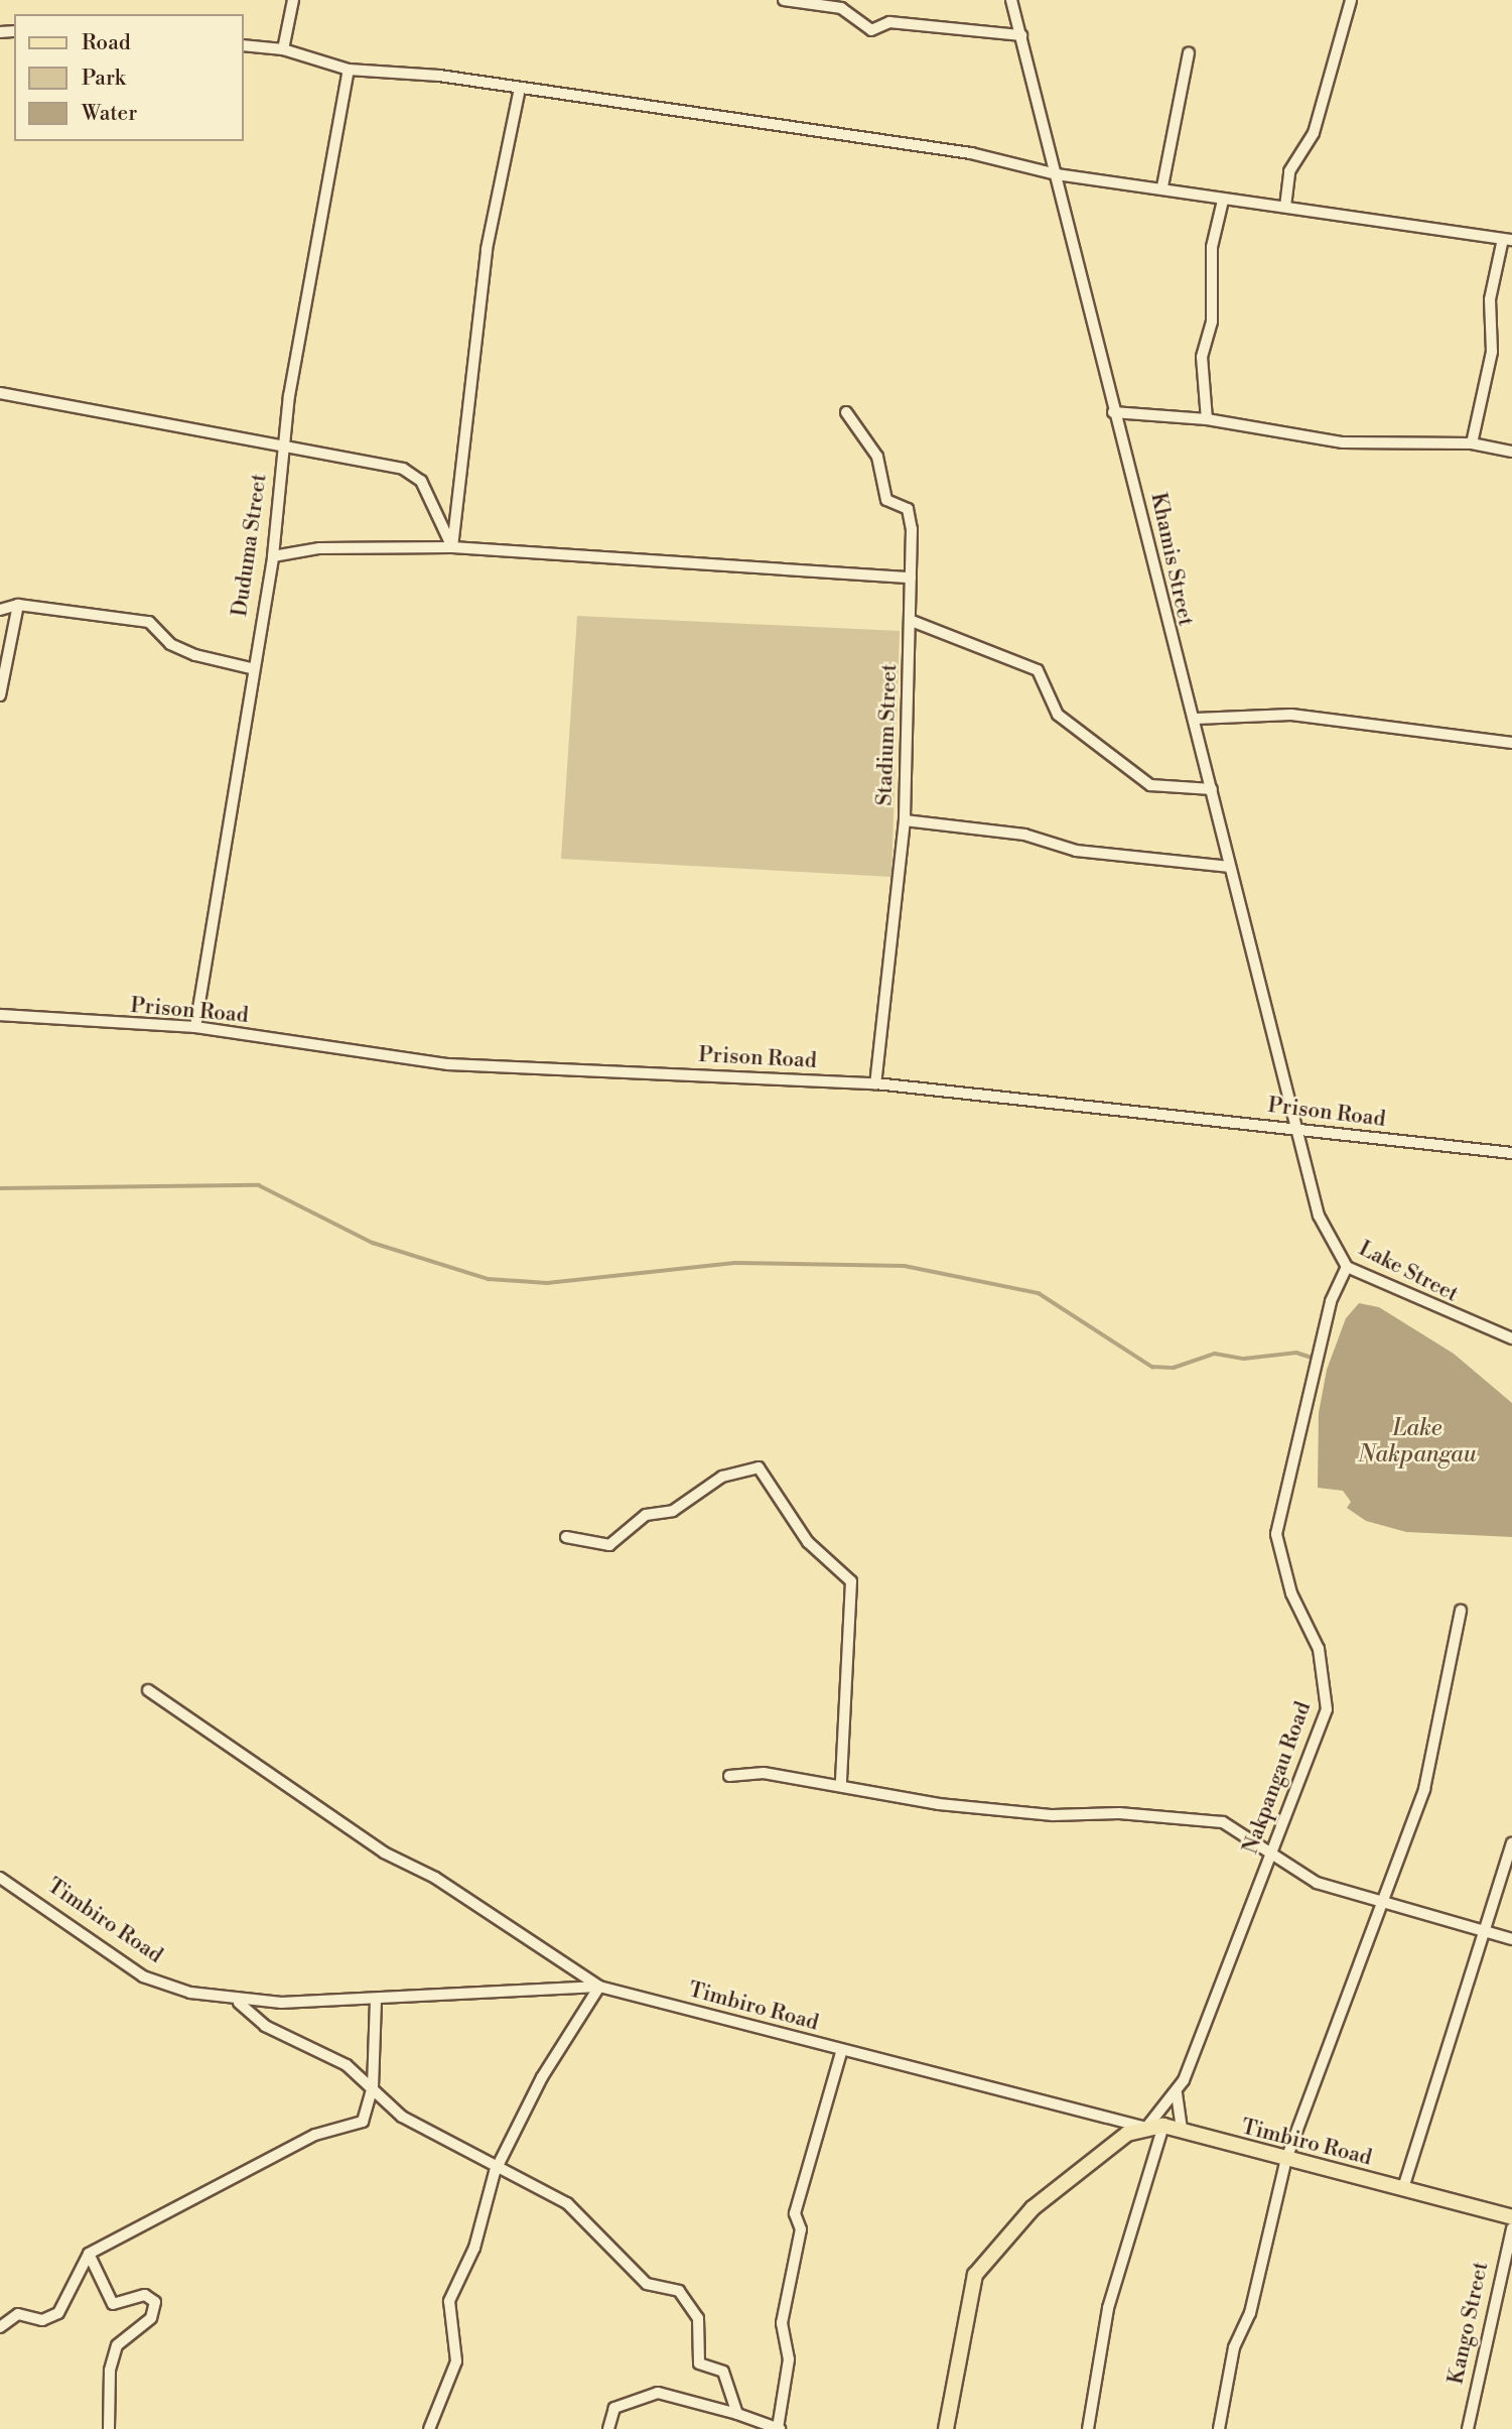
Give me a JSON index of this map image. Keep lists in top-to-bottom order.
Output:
{
  "streets": {
    "main road": ["Timbiro Road"],
    "street": [
      "Duduma Street",
      "Khamis Street",
      "Stadium Street",
      "Prison Road",
      "Lake Street",
      "Nakpangau Road",
      "Kango Street"
    ]
  },
  "crossings": [
    ["Duduma Street", "Prison Road"],
    ["Khamis Street", "Prison Road"],
    ["Khamis Street", "Lake Street"],
    ["Stadium Street", "Prison Road"],
    ["Prison Road", "Lake Street"],
    ["Lake Street", "Nakpangau Road"],
    ["Nakpangau Road", "Timbiro Road"]
  ],
  "water": ["Lake Nakpangau"],
  "legend": ["Road", "Park", "Water"]
}
